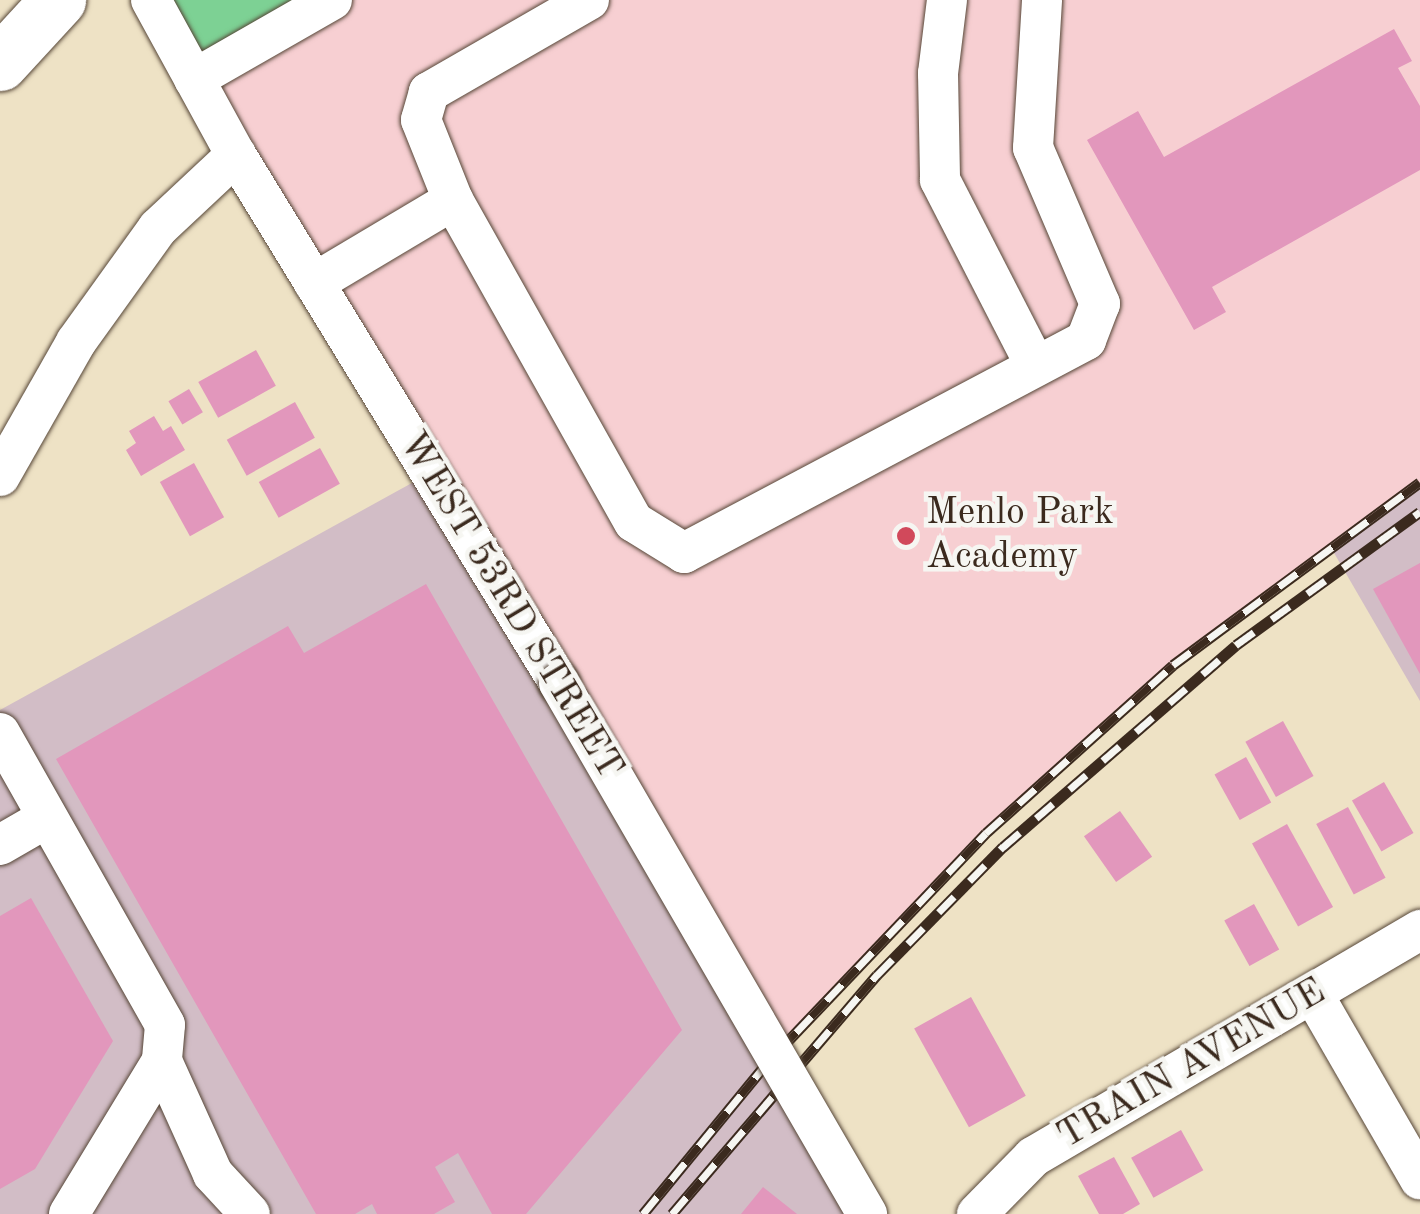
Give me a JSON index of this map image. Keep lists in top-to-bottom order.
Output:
{
  "streets": {
    "street": ["WEST 53RD STREET", "TRAIN AVENUE"]
  },
  "places": ["Menlo Park Academy"]
}
